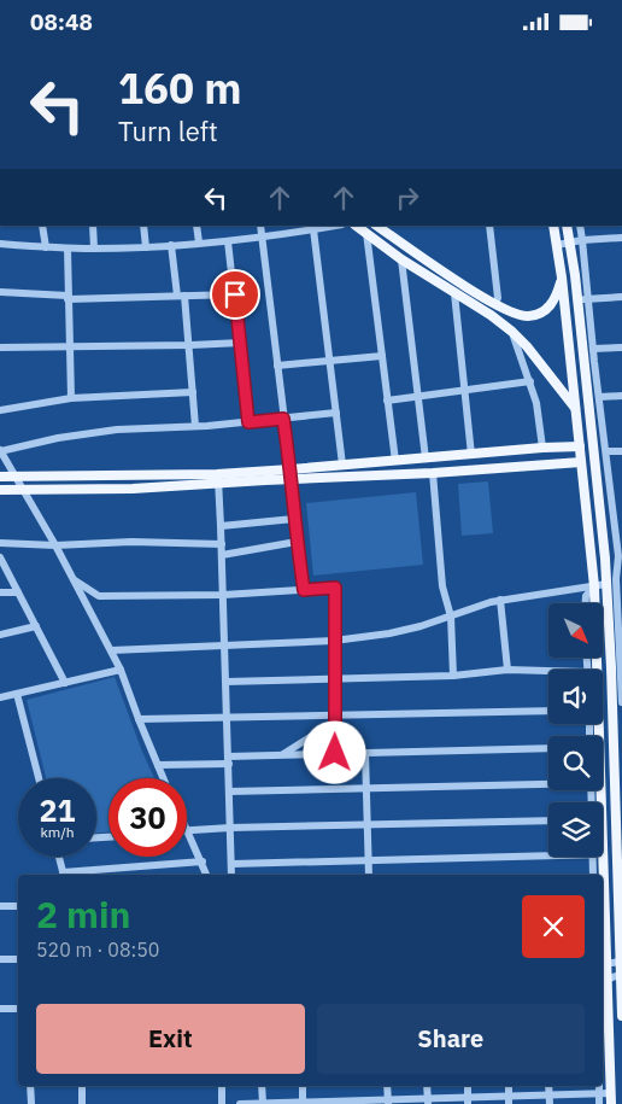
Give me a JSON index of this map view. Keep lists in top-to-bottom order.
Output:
{
  "north": "bottom right",
  "page": {
    "status": "08:48",
    "turn": ["160 m", "Turn left"],
    "speed": "21 km/h",
    "limit": "30",
    "heading": ["2 min", "520 m · 08:50"],
    "buttons": ["Exit", "Share"]
  }
}
